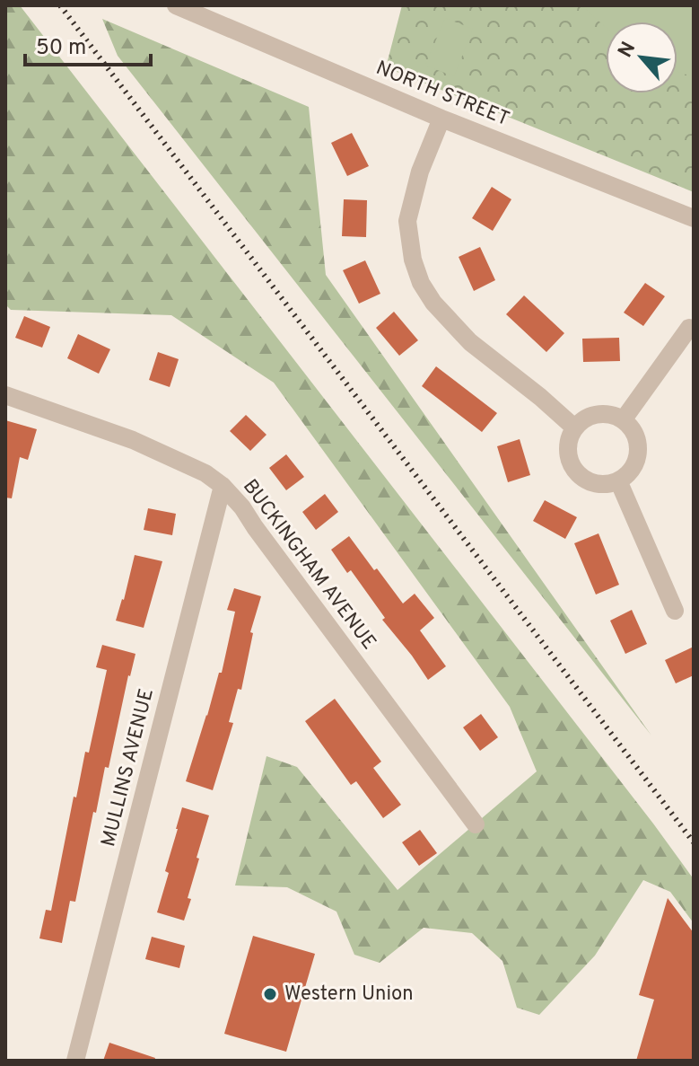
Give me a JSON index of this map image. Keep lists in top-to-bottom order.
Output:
{
  "streets": {
    "street": ["NORTH STREET", "BUCKINGHAM AVENUE", "MULLINS AVENUE"]
  },
  "crossings": [
    ["BUCKINGHAM AVENUE", "MULLINS AVENUE"]
  ],
  "places": ["Western Union"],
  "scale_bar": "50 m",
  "north": "top left"
}
